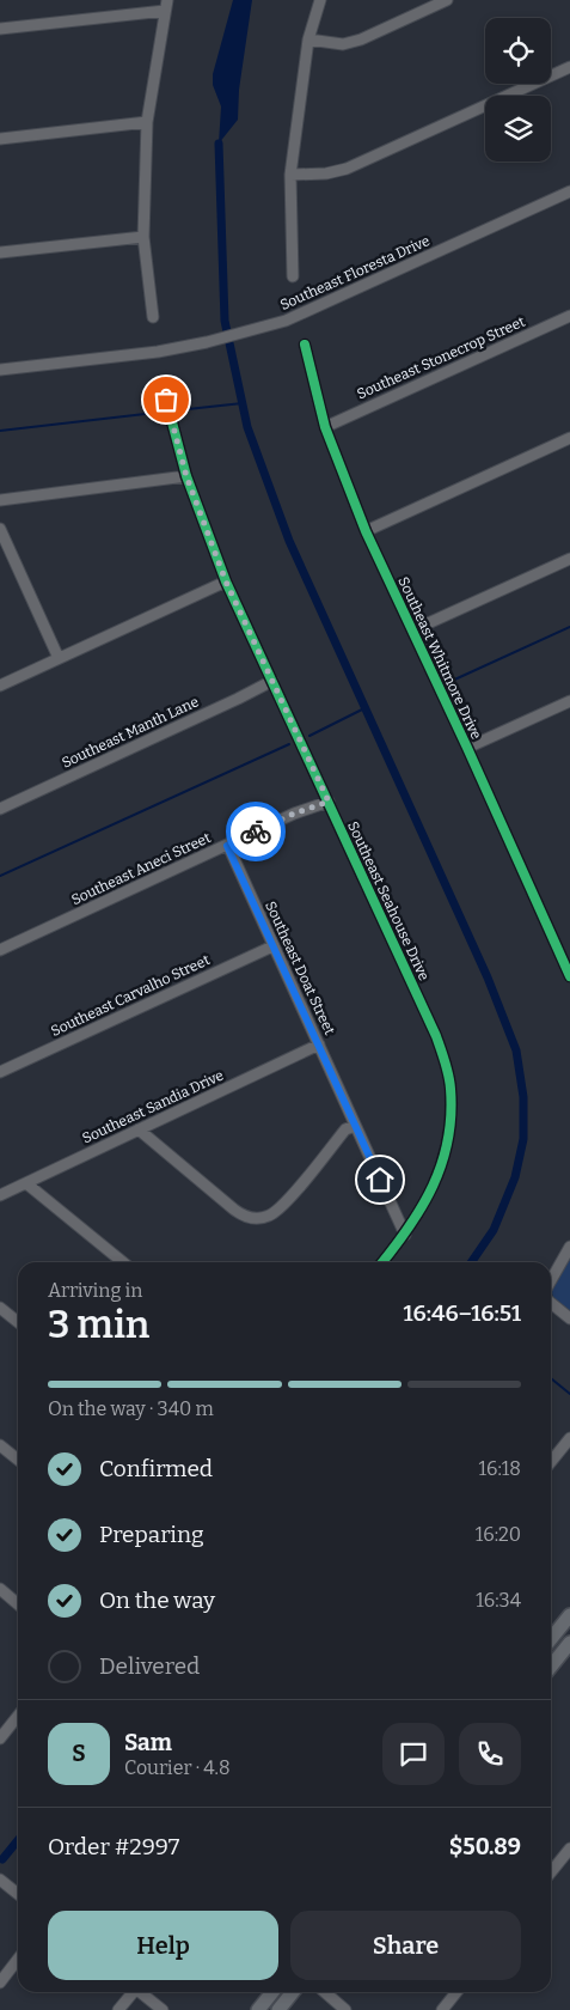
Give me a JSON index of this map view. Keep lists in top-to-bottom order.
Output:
{
  "streets": {
    "street": [
      "Southeast Floresta Drive",
      "Southeast Stonecrop Street",
      "Southeast Whitmore Drive",
      "Southeast Manth Lane",
      "Southeast Aneci Street",
      "Southeast Seahouse Drive",
      "Southeast Doat Street",
      "Southeast Carvalho Street",
      "Southeast Sandia Drive"
    ]
  },
  "crossings": [
    ["Southeast Stonecrop Street", "Southeast Whitmore Drive"],
    ["Southeast Manth Lane", "Southeast Seahouse Drive"],
    ["Southeast Aneci Street", "Southeast Seahouse Drive"],
    ["Southeast Aneci Street", "Southeast Doat Street"],
    ["Southeast Seahouse Drive", "Southeast Doat Street"],
    ["Southeast Doat Street", "Southeast Carvalho Street"],
    ["Southeast Doat Street", "Southeast Sandia Drive"]
  ],
  "page": {
    "heading": ["3 min", "Arriving in", "16:46–16:51"],
    "panel": [
      "Sam",
      "Courier · 4.8",
      "Order #2997",
      "$50.89"
    ],
    "bar": "On the way · 340 m",
    "list": [
      ["Confirmed", "16:18"],
      ["Preparing", "16:20"],
      ["On the way", "16:34"],
      "Delivered"
    ],
    "round": "S",
    "buttons": ["Help", "Share"]
  }
}
